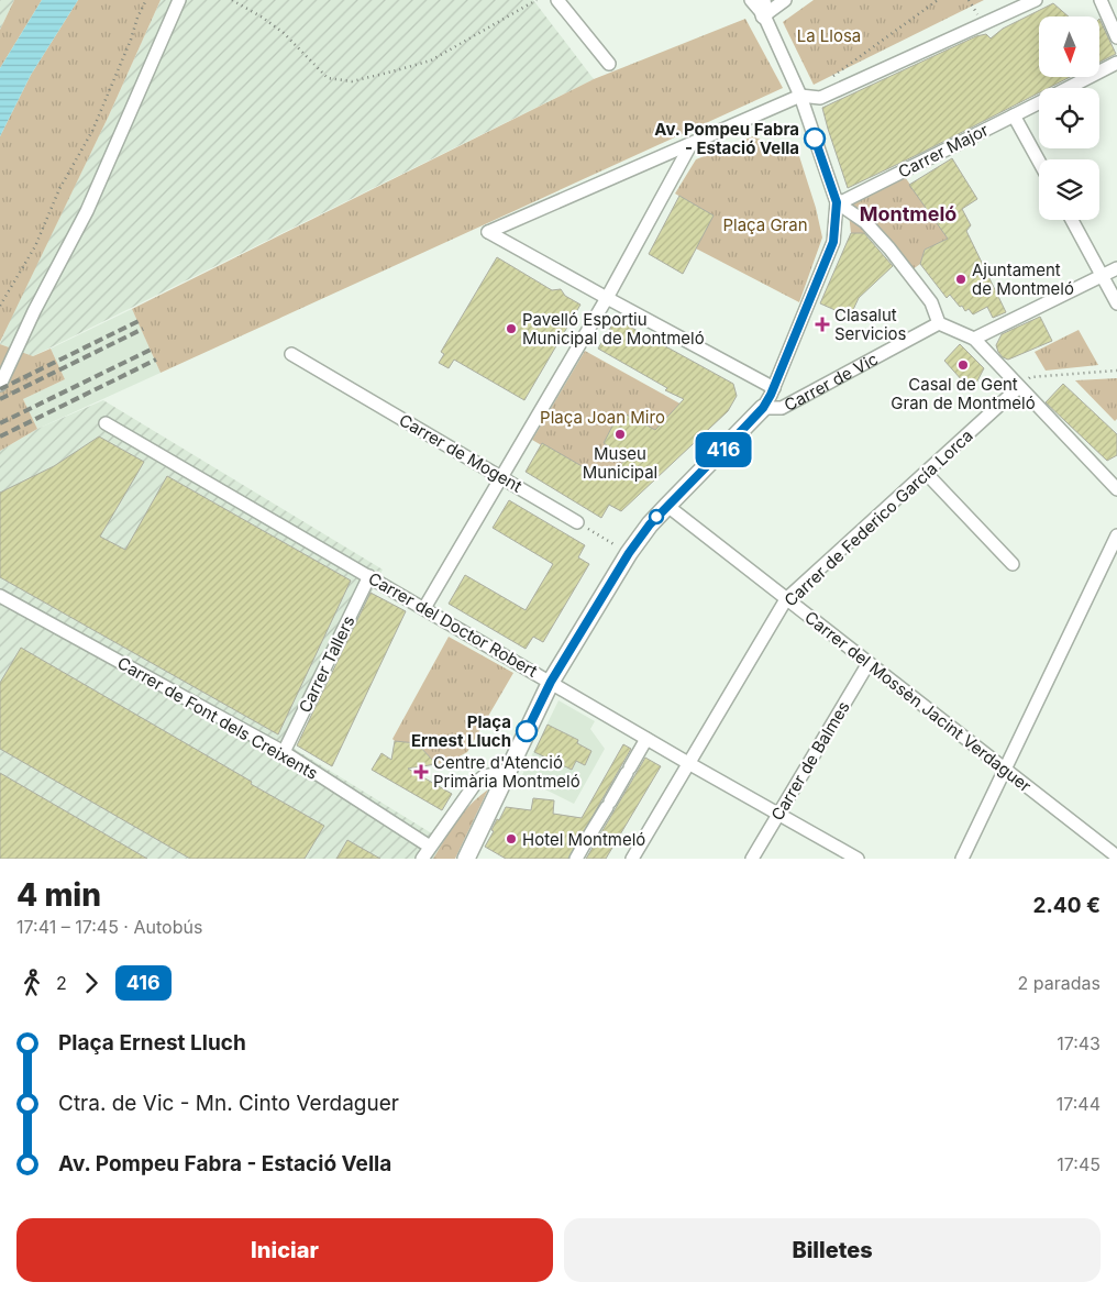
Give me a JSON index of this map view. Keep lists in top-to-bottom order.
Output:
{
  "streets": {
    "street": [
      "Carrer Major",
      "Carrer de Vic",
      "Carrer de Mogent",
      "Carrer de Federico García Lorca",
      "Carrer del Doctor Robert",
      "Carrer Tallers",
      "Carrer del Mossèn Jacint Verdaguer",
      "Carrer de Font dels Creixents",
      "Carrer de Balmes"
    ]
  },
  "crossings": [
    ["Carrer de Vic", "Carrer del Doctor Robert"],
    ["Carrer de Vic", "Carrer del Mossèn Jacint Verdaguer"],
    ["Carrer de Federico García Lorca", "Carrer del Doctor Robert"],
    ["Carrer de Federico García Lorca", "Carrer del Mossèn Jacint Verdaguer"],
    ["Carrer del Doctor Robert", "Carrer Tallers"],
    ["Carrer del Doctor Robert", "Carrer de Balmes"],
    ["Carrer Tallers", "Carrer de Font dels Creixents"],
    ["Carrer del Mossèn Jacint Verdaguer", "Carrer de Balmes"]
  ],
  "districts": ["Montmeló"],
  "parks": ["La Llosa", "Plaça Gran", "Plaça Joan Miro"],
  "places": {
    "other": [
      "Av. Pompeu Fabra - Estació Vella",
      "Ajuntament de Montmeló",
      "Pavelló Esportiu Municipal de Montmeló",
      "Casal de Gent Gran de Montmeló",
      "Museu Municipal",
      "Plaça Ernest Lluch",
      "Hotel Montmeló"
    ],
    "health": ["Clasalut Servicios", "Centre d'Atenció Primària Montmeló"]
  },
  "lines": ["bus line 416"],
  "north": "bottom",
  "page": {
    "on_map": "416",
    "heading": ["4 min", "17:41 – 17:45 · Autobús", "2.40 €"],
    "legs": ["2", "416", "2 paradas"],
    "list": [
      {
        "name": "Plaça Ernest Lluch",
        "value": "17:43"
      },
      {
        "name": "Ctra. de Vic - Mn. Cinto Verdaguer",
        "value": "17:44"
      },
      {
        "name": "Av. Pompeu Fabra - Estació Vella",
        "value": "17:45"
      }
    ],
    "buttons": ["Iniciar", "Billetes"]
  }
}
